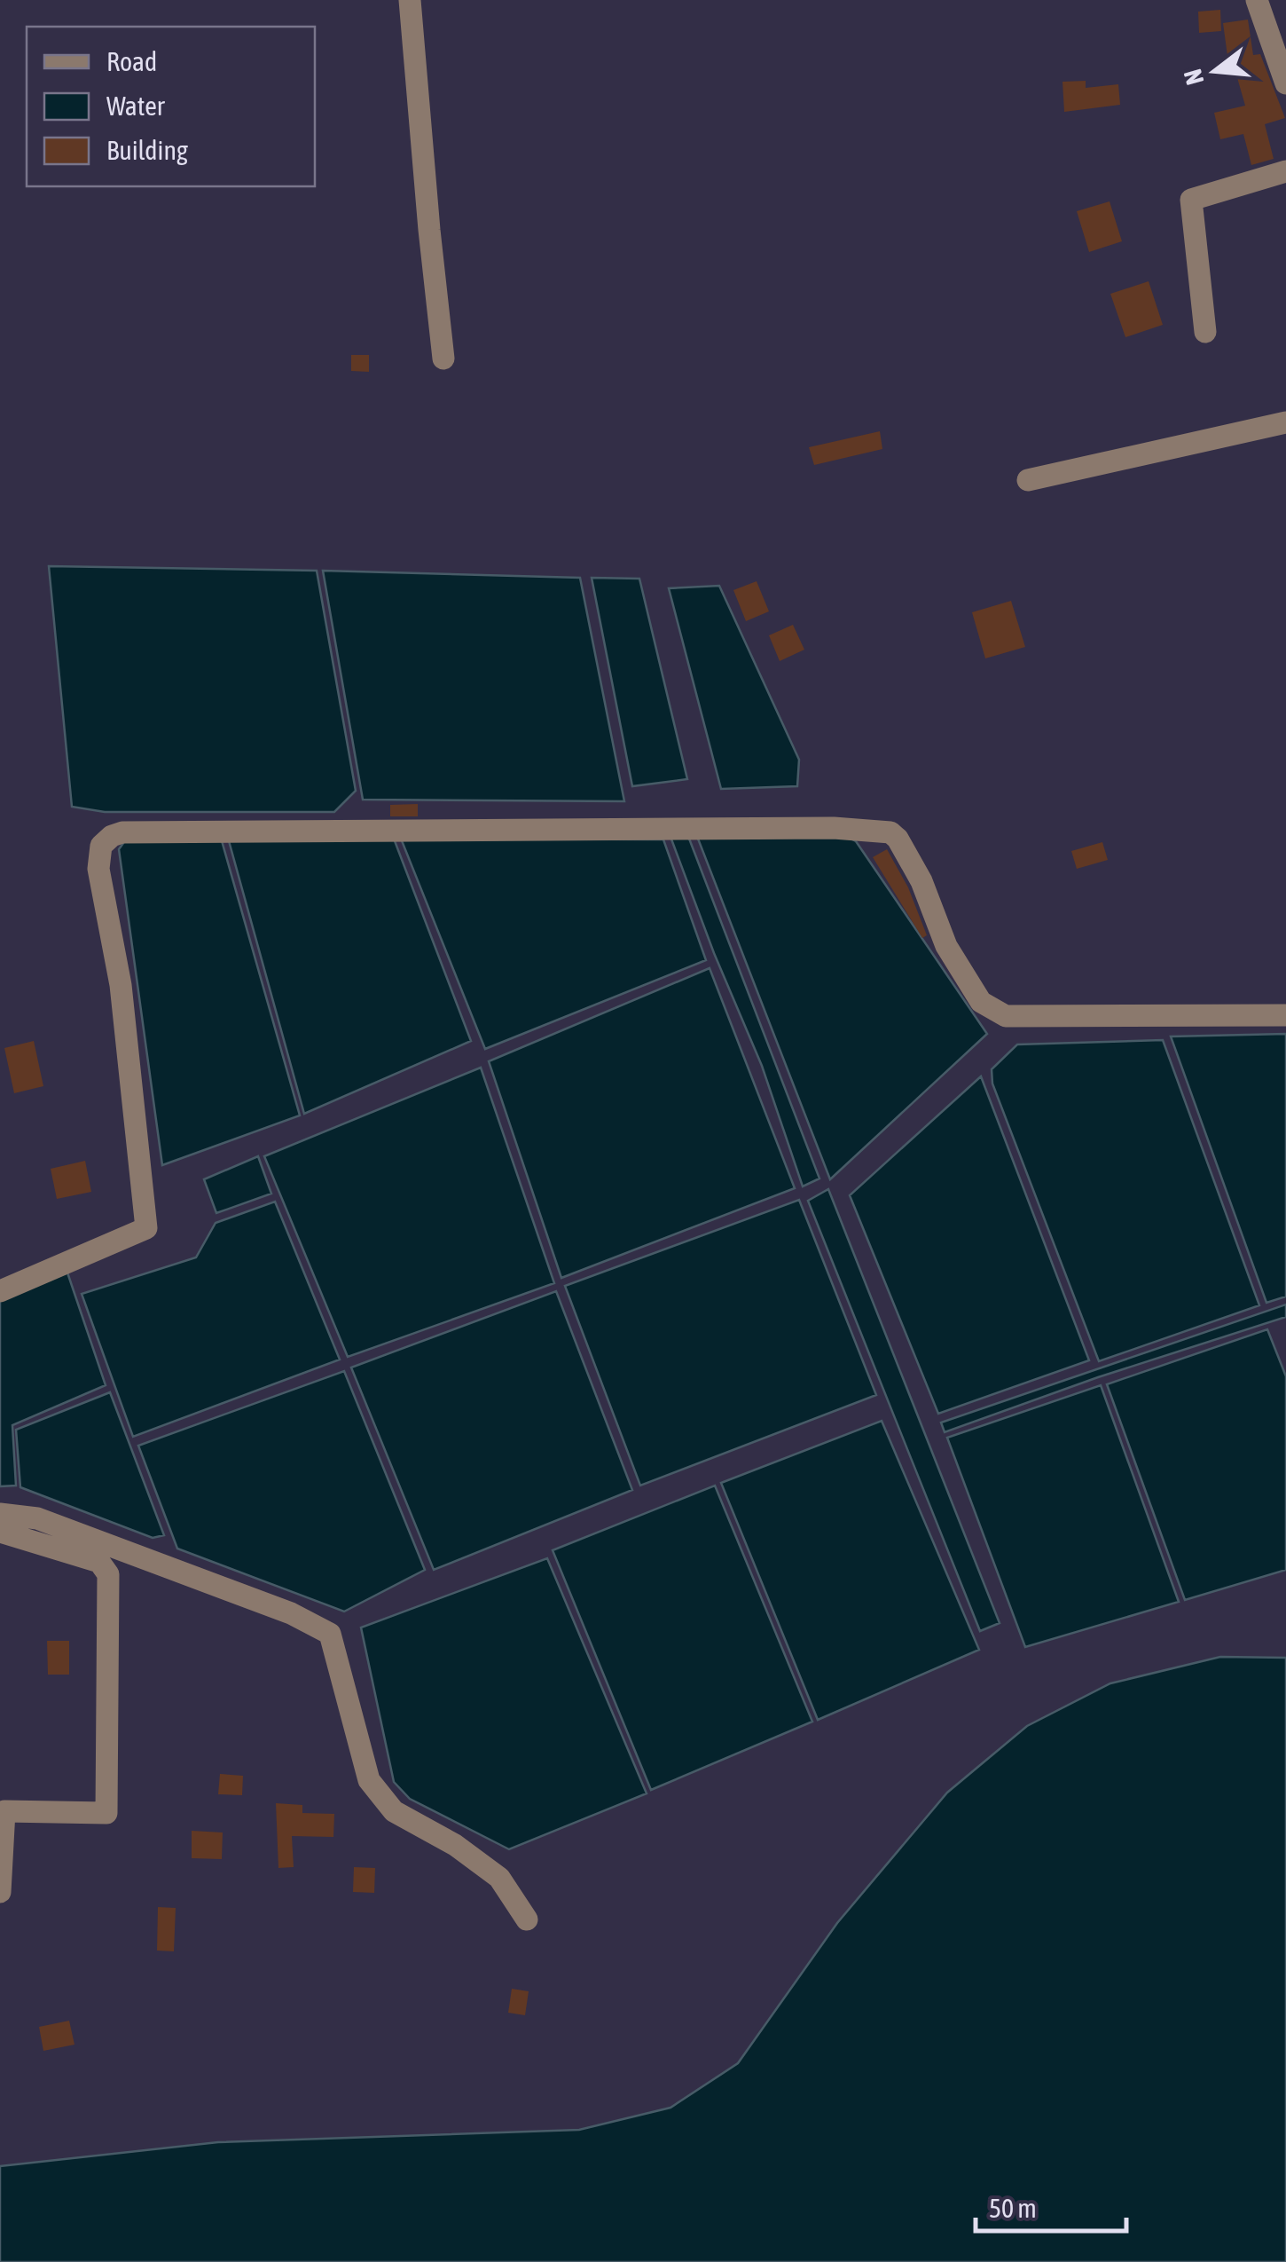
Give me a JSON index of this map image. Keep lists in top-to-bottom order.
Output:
{
  "legend": ["Road", "Water", "Building"],
  "scale_bar": "50 m",
  "north": "left"
}
